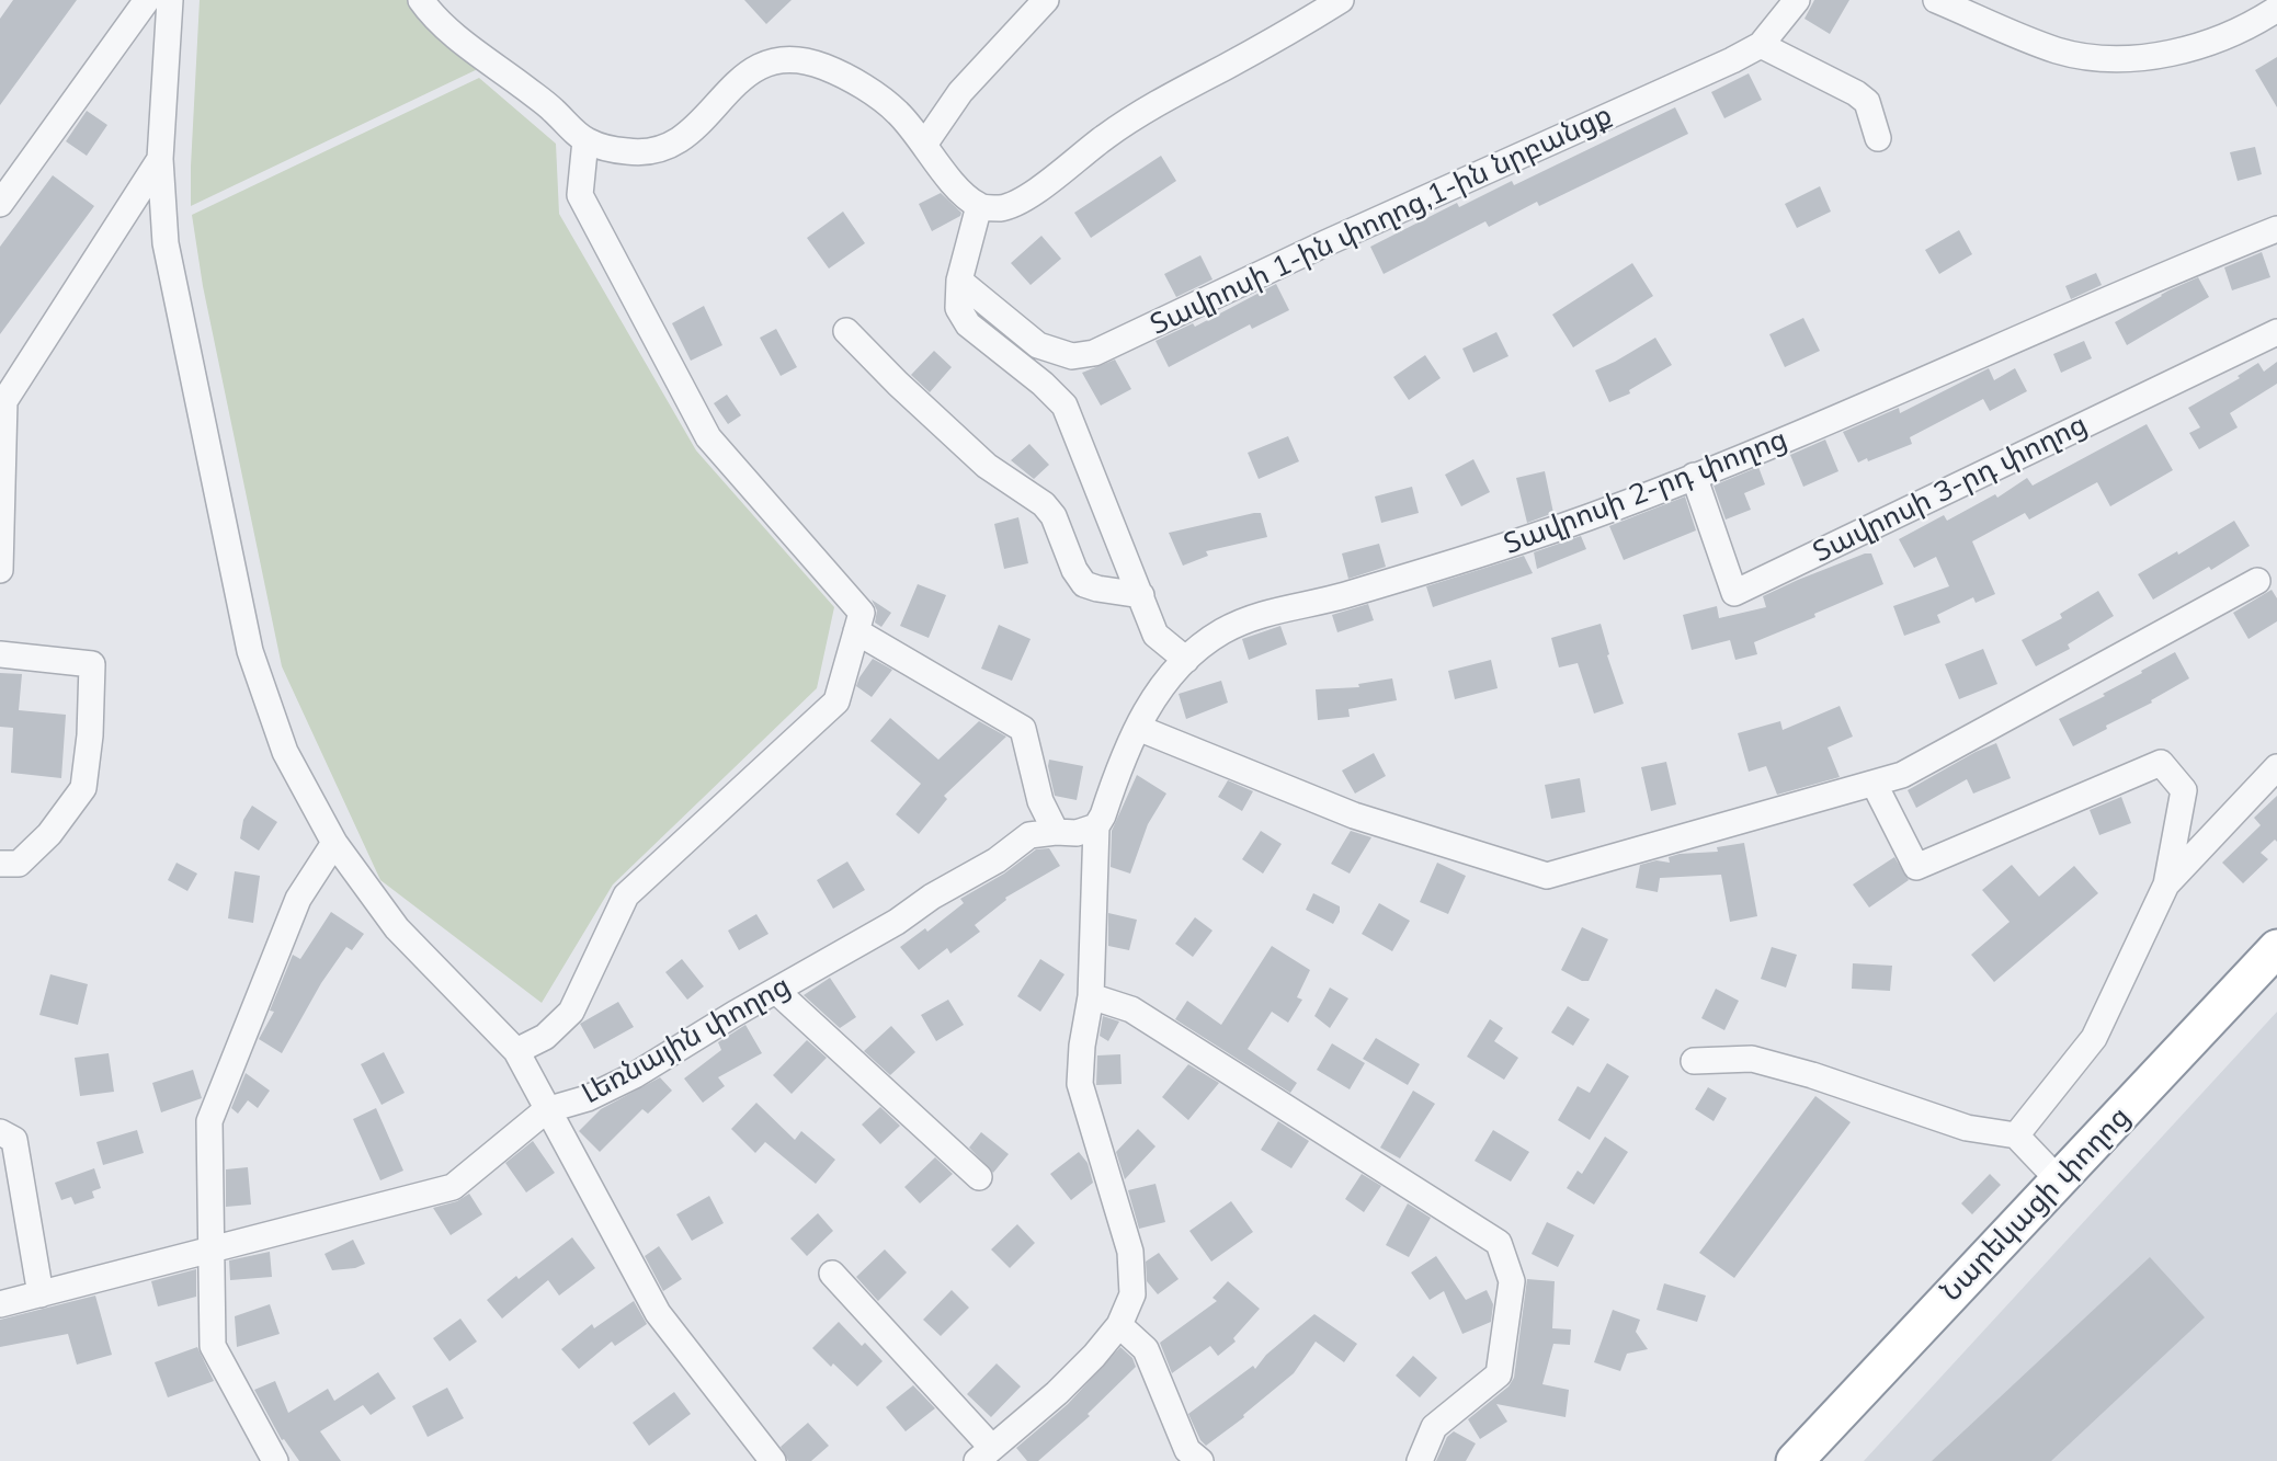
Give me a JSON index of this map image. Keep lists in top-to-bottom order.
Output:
{
  "streets": {
    "highway": ["Նարեկացի փողոց"],
    "street": [
      "Տավրոսի 1-ին փողոց,1-ին նրբանցք",
      "Տավրոսի 3-րդ փողոց",
      "Տավրոսի 2-րդ փողոց",
      "Լեռնային փողոց"
    ]
  },
  "crossings": [
    ["Տավրոսի 3-րդ փողոց", "Տավրոսի 2-րդ փողոց"],
    ["Տավրոսի 2-րդ փողոց", "Լեռնային փողոց"]
  ]
}
